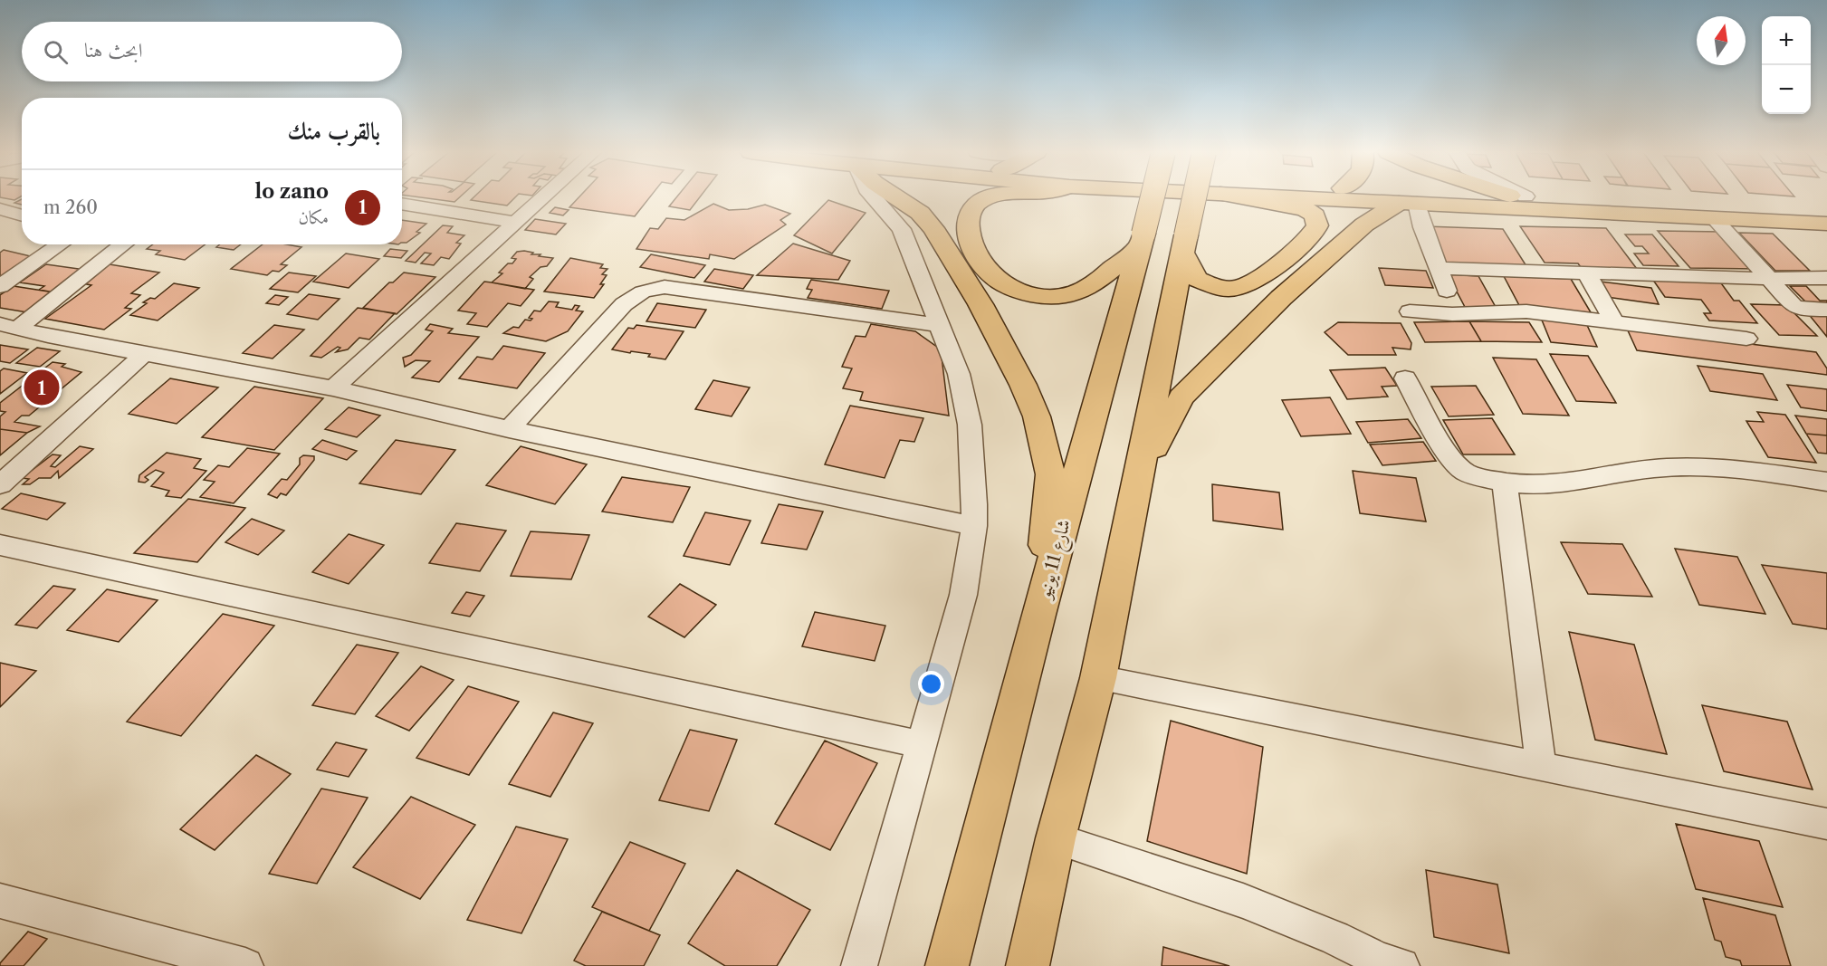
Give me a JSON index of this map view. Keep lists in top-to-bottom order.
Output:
{
  "streets": {
    "main road": ["شارع 11 يونيو"]
  },
  "north": "top",
  "page": {
    "map_buttons": ["+", "−"],
    "search": "ابحث هنا",
    "heading": "بالقرب منك",
    "list": [
      {
        "mark": "1",
        "name": "lo zano",
        "note": "مكان",
        "value": "260 m"
      }
    ],
    "pins": "1"
  }
}
